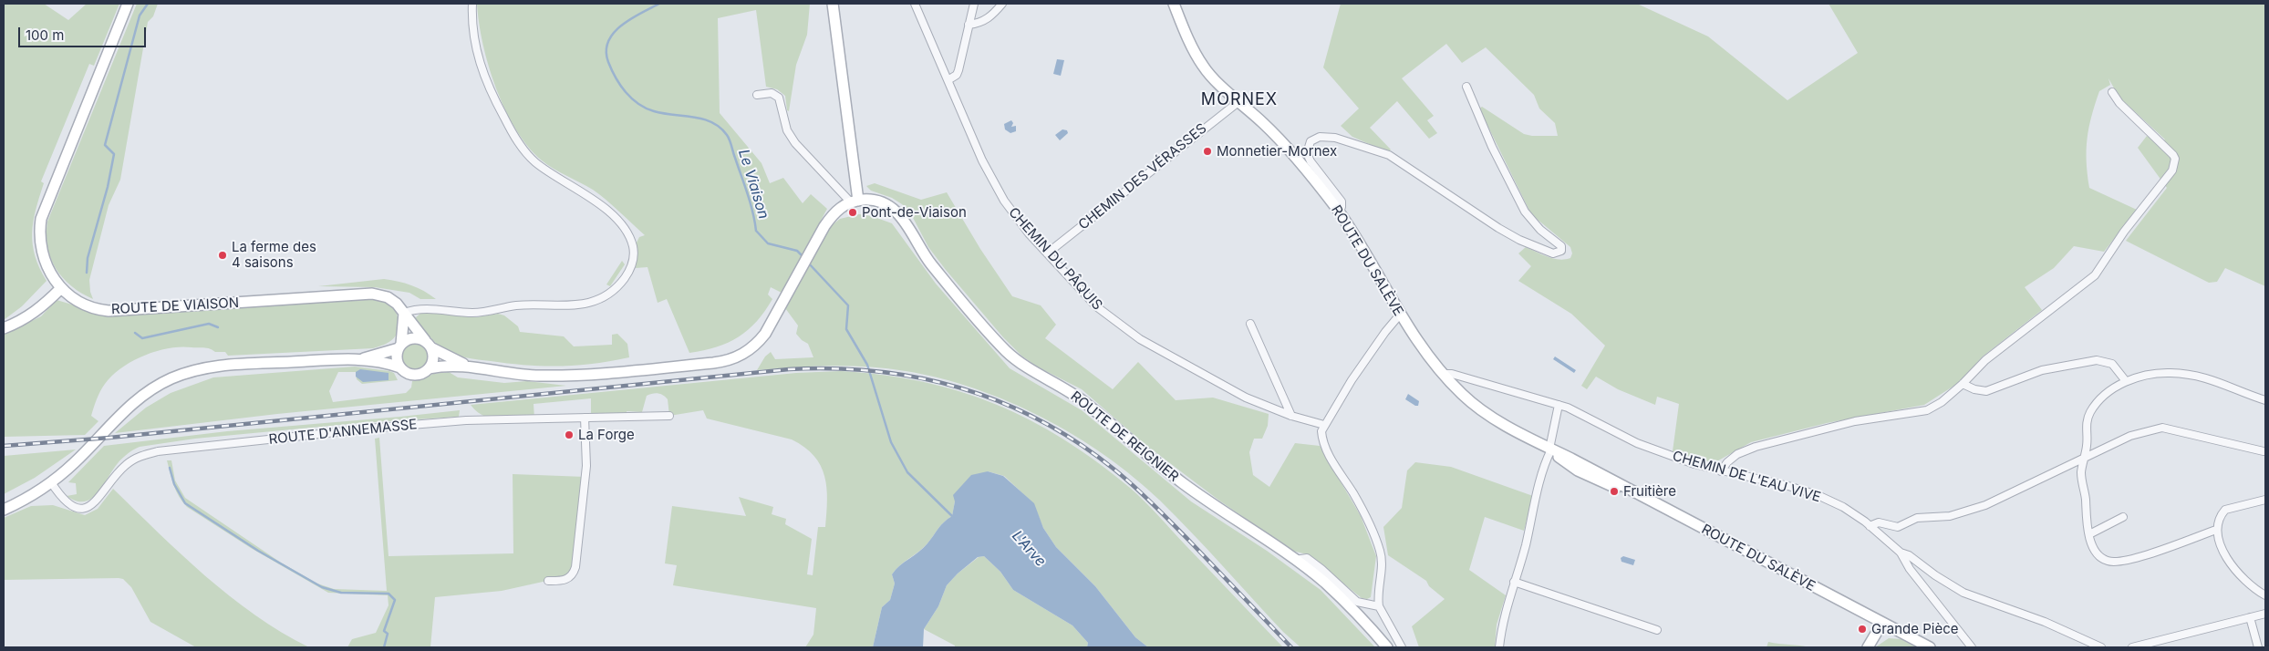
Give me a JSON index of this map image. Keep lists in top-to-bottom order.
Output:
{
  "streets": {
    "main road": ["ROUTE DU SALÈVE", "ROUTE DE VIAISON", "ROUTE DE REIGNIER"],
    "street": [
      "CHEMIN DES VÉRASSES",
      "CHEMIN DU PÂQUIS",
      "ROUTE D'ANNEMASSE",
      "CHEMIN DE L'EAU VIVE"
    ]
  },
  "crossings": [
    ["CHEMIN DES VÉRASSES", "CHEMIN DU PÂQUIS"],
    ["CHEMIN DES VÉRASSES", "ROUTE DU SALÈVE"],
    ["ROUTE DU SALÈVE", "CHEMIN DE L'EAU VIVE"]
  ],
  "districts": ["MORNEX"],
  "water": ["Le Viaison", "L'Arve"],
  "places": [
    "Monnetier-Mornex",
    "Pont-de-Viaison",
    "La ferme des 4 saisons",
    "La Forge",
    "Fruitière",
    "Grande Pièce"
  ],
  "scale_bar": "100 m"
}
